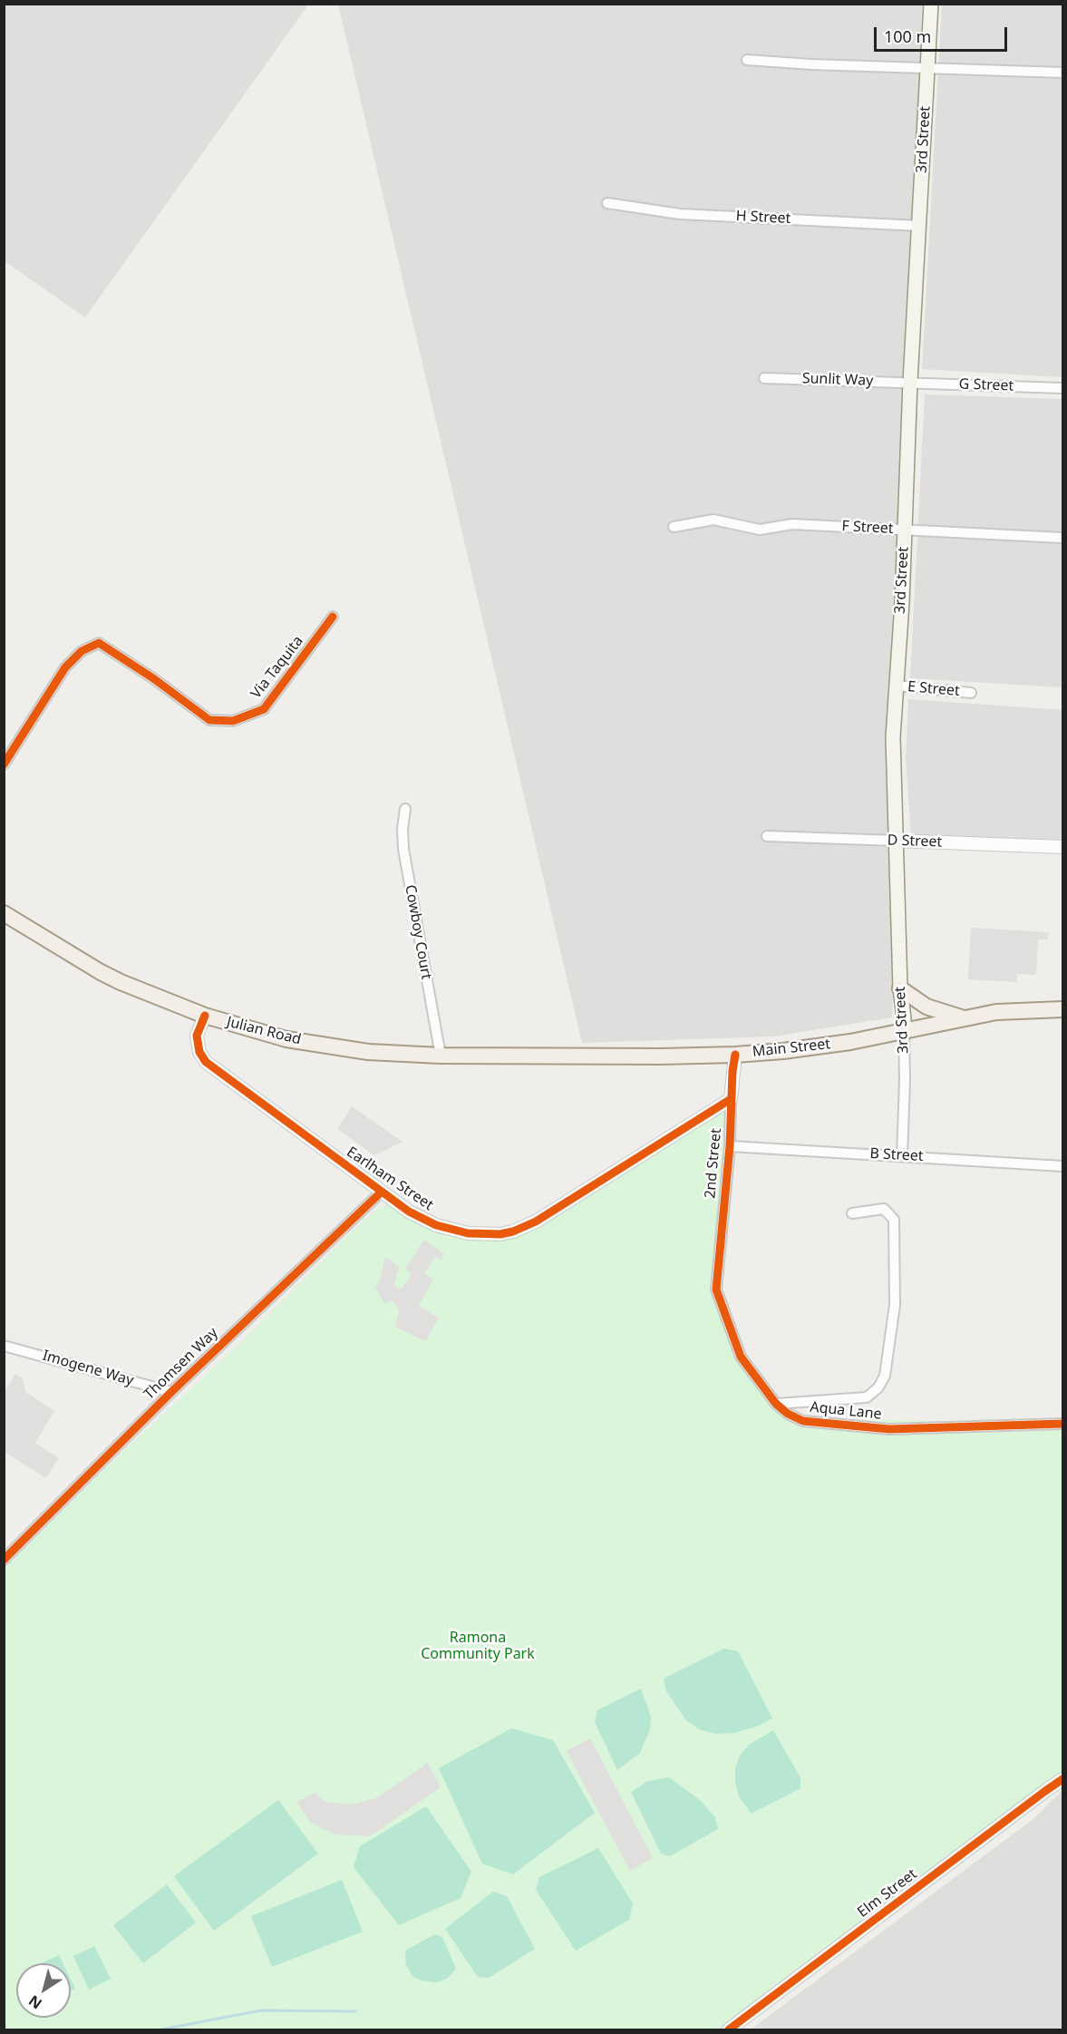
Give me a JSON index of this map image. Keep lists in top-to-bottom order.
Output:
{
  "streets": {
    "main road": ["3rd Street", "Julian Road", "Main Street"],
    "street": [
      "H Street",
      "Sunlit Way",
      "G Street",
      "F Street",
      "Via Taquita",
      "E Street",
      "D Street",
      "Cowboy Court",
      "B Street",
      "2nd Street",
      "Earlham Street",
      "Thomsen Way",
      "Imogene Way",
      "Aqua Lane",
      "Elm Street"
    ]
  },
  "crossings": [
    ["3rd Street", "H Street"],
    ["3rd Street", "Sunlit Way"],
    ["3rd Street", "G Street"],
    ["3rd Street", "F Street"],
    ["3rd Street", "E Street"],
    ["3rd Street", "D Street"],
    ["3rd Street", "Main Street"],
    ["3rd Street", "B Street"],
    ["Sunlit Way", "G Street"],
    ["Cowboy Court", "Julian Road"],
    ["Julian Road", "Main Street"],
    ["Julian Road", "Earlham Street"],
    ["Main Street", "2nd Street"],
    ["B Street", "2nd Street"],
    ["2nd Street", "Earlham Street"],
    ["2nd Street", "Aqua Lane"],
    ["Earlham Street", "Thomsen Way"],
    ["Thomsen Way", "Imogene Way"]
  ],
  "parks": ["Ramona Community Park"],
  "scale_bar": "100 m",
  "north": "bottom left"
}
